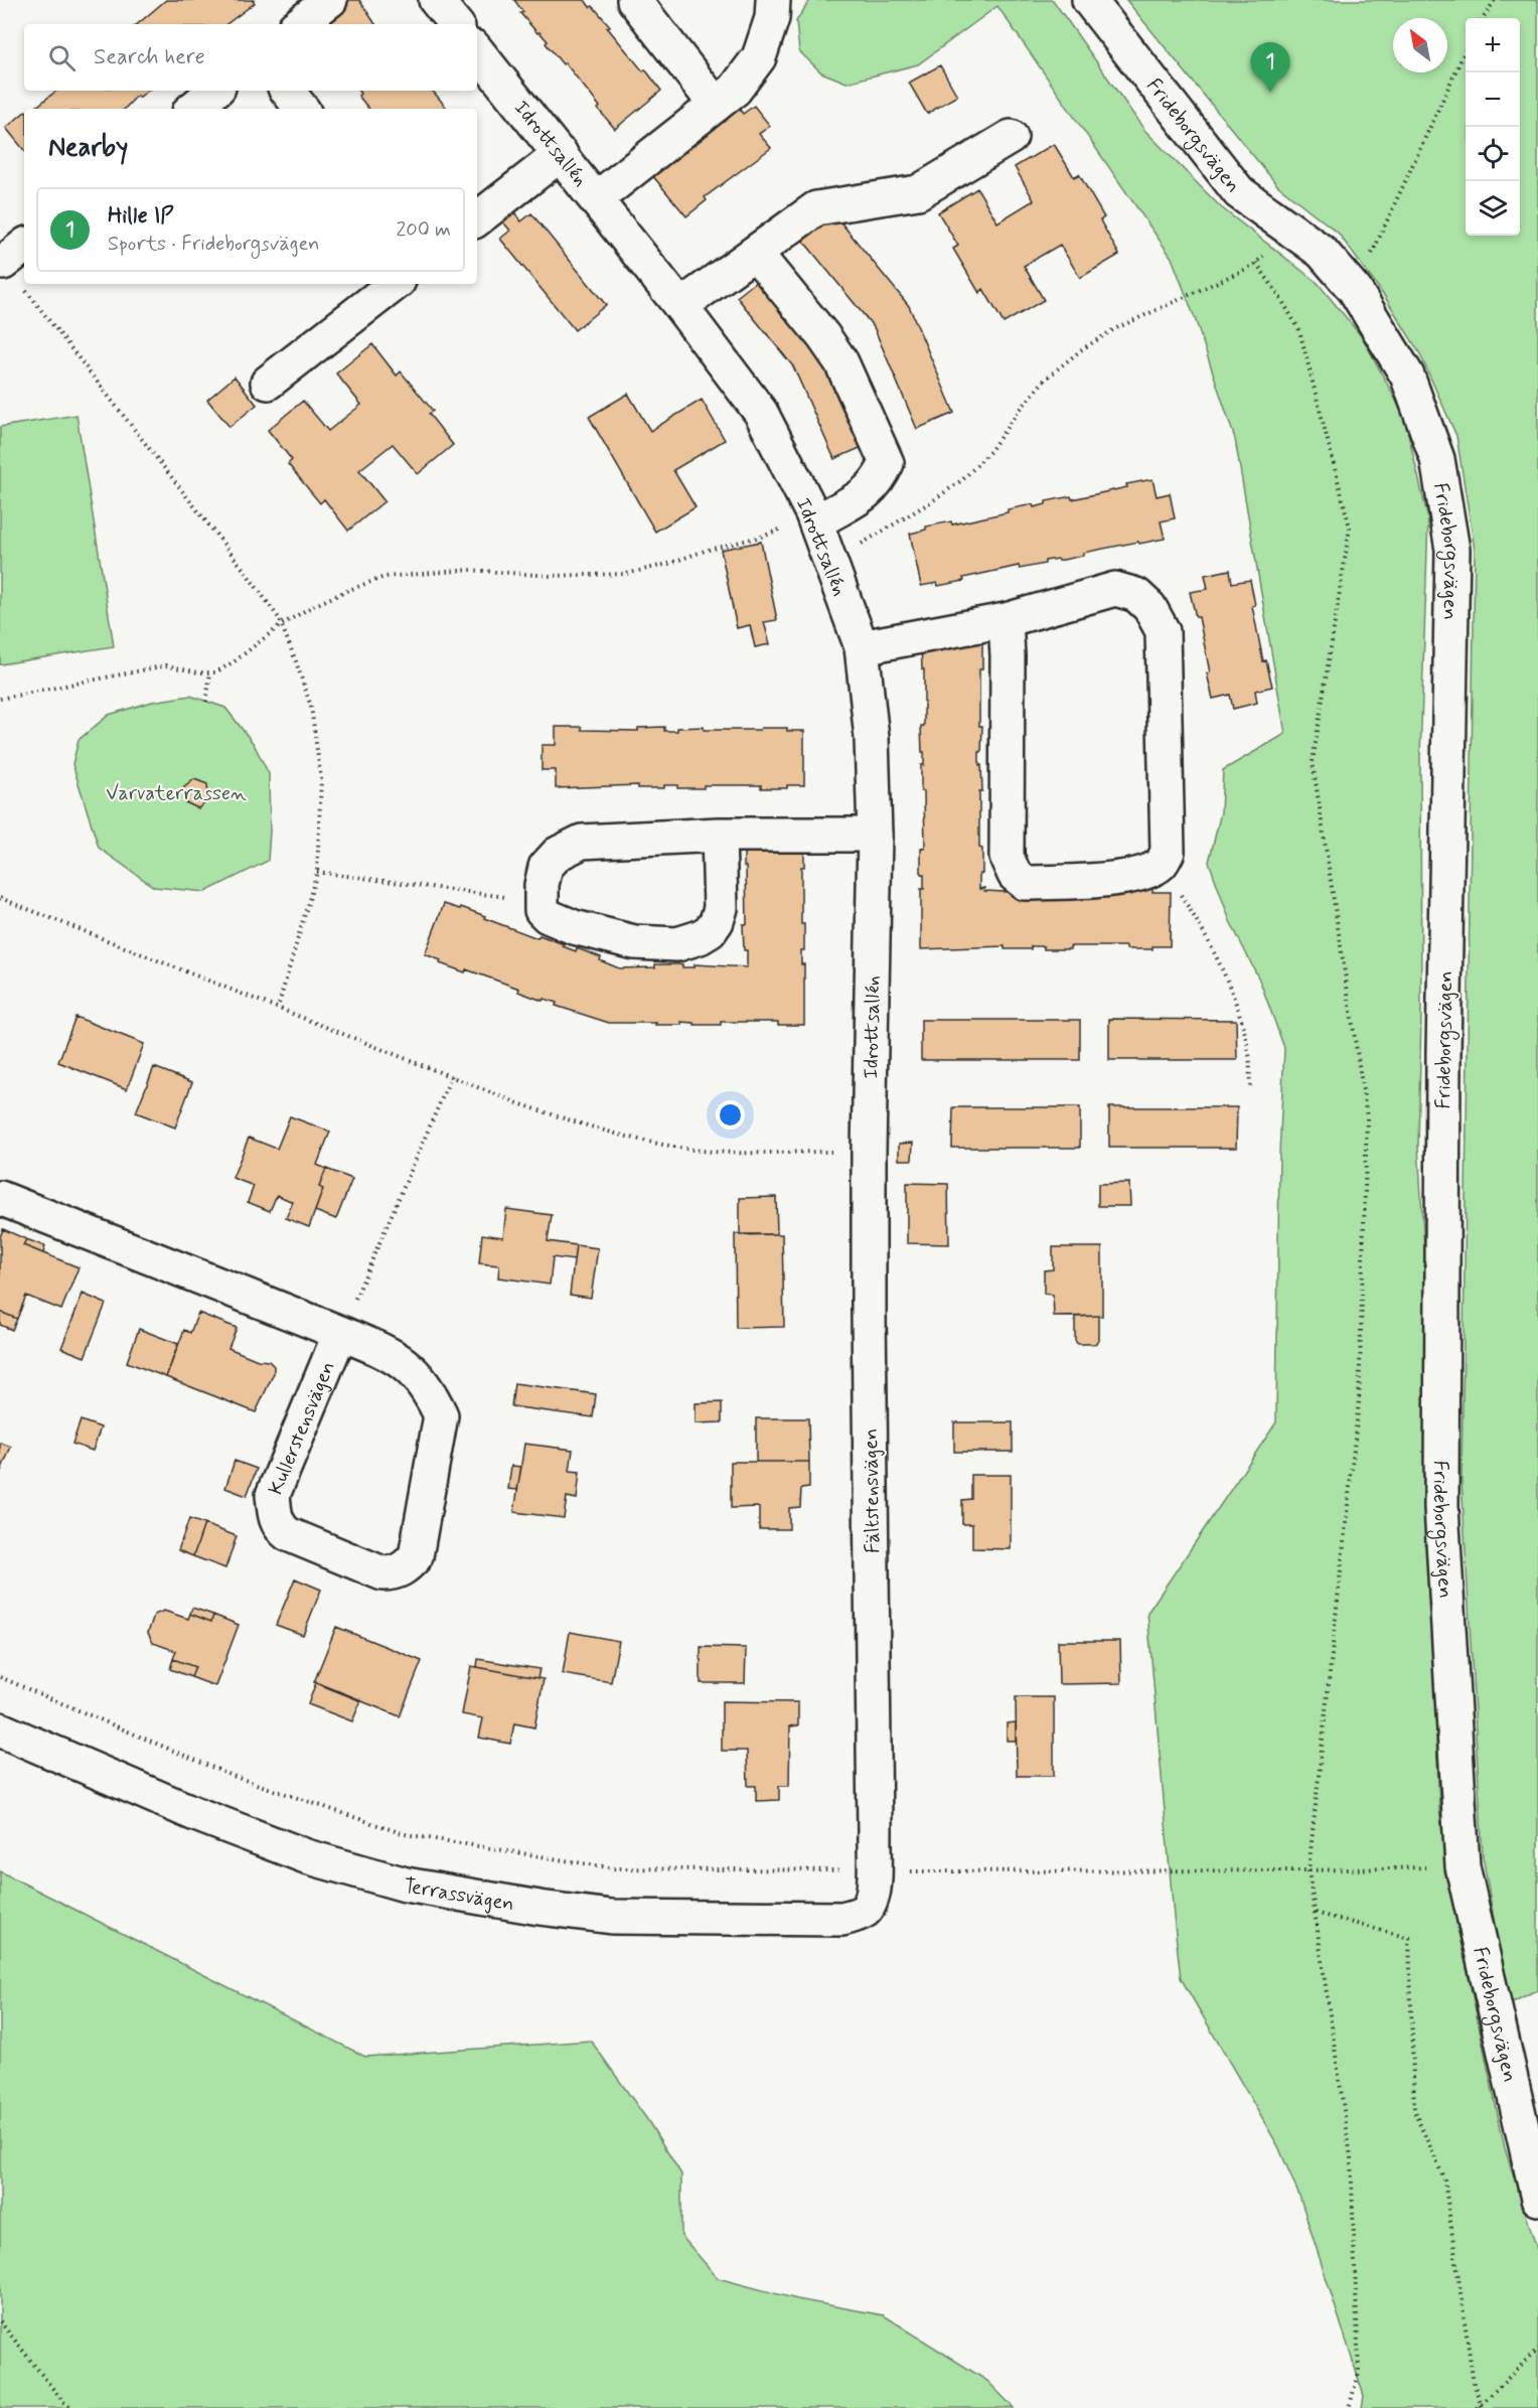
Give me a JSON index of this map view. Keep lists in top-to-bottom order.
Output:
{
  "streets": {
    "street": [
      "Frideborgsvägen",
      "Idrottsallén",
      "Kullerstensvägen",
      "Fältstensvägen",
      "Terrassvägen"
    ]
  },
  "crossings": [
    ["Idrottsallén", "Fältstensvägen"],
    ["Fältstensvägen", "Terrassvägen"]
  ],
  "parks": ["Varvaterrassen"],
  "north": "top left",
  "page": {
    "map_buttons": ["+", "−"],
    "search": "Search here",
    "pins": "1",
    "heading": "Nearby",
    "list": [
      {
        "mark": "1",
        "name": "Hille IP",
        "note": "Sports · Frideborgsvägen",
        "value": "200 m"
      }
    ]
  }
}
